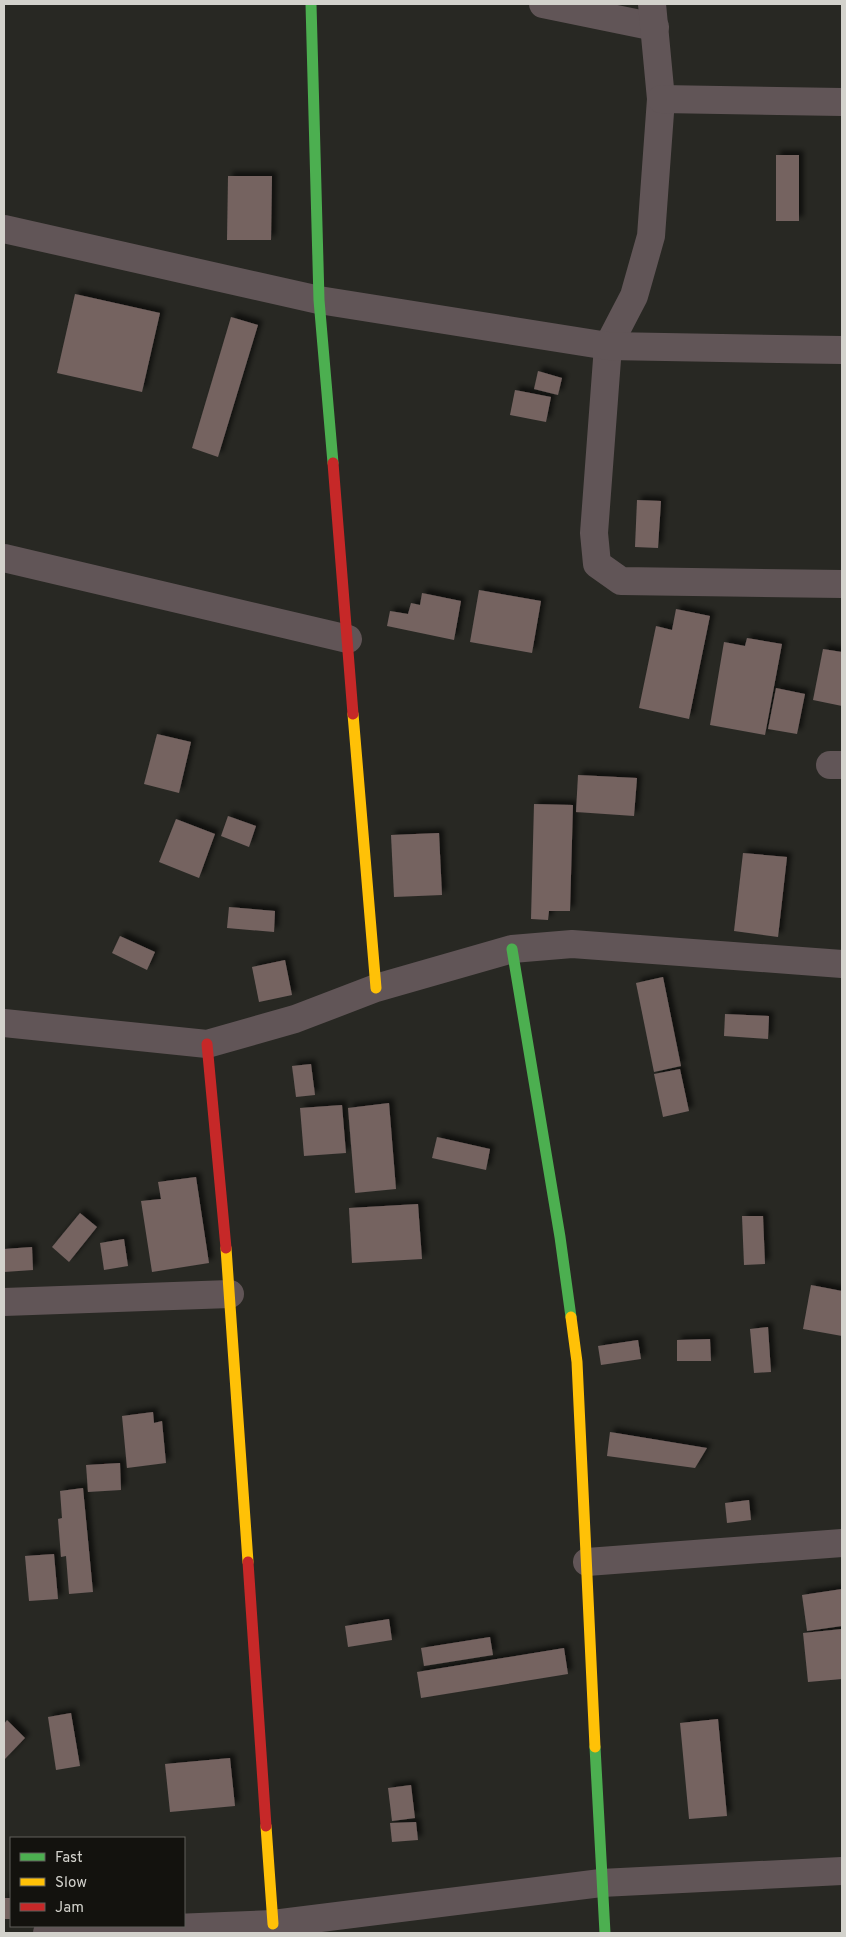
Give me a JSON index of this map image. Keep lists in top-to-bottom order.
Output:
{
  "legend": ["Fast", "Slow", "Jam"]
}
